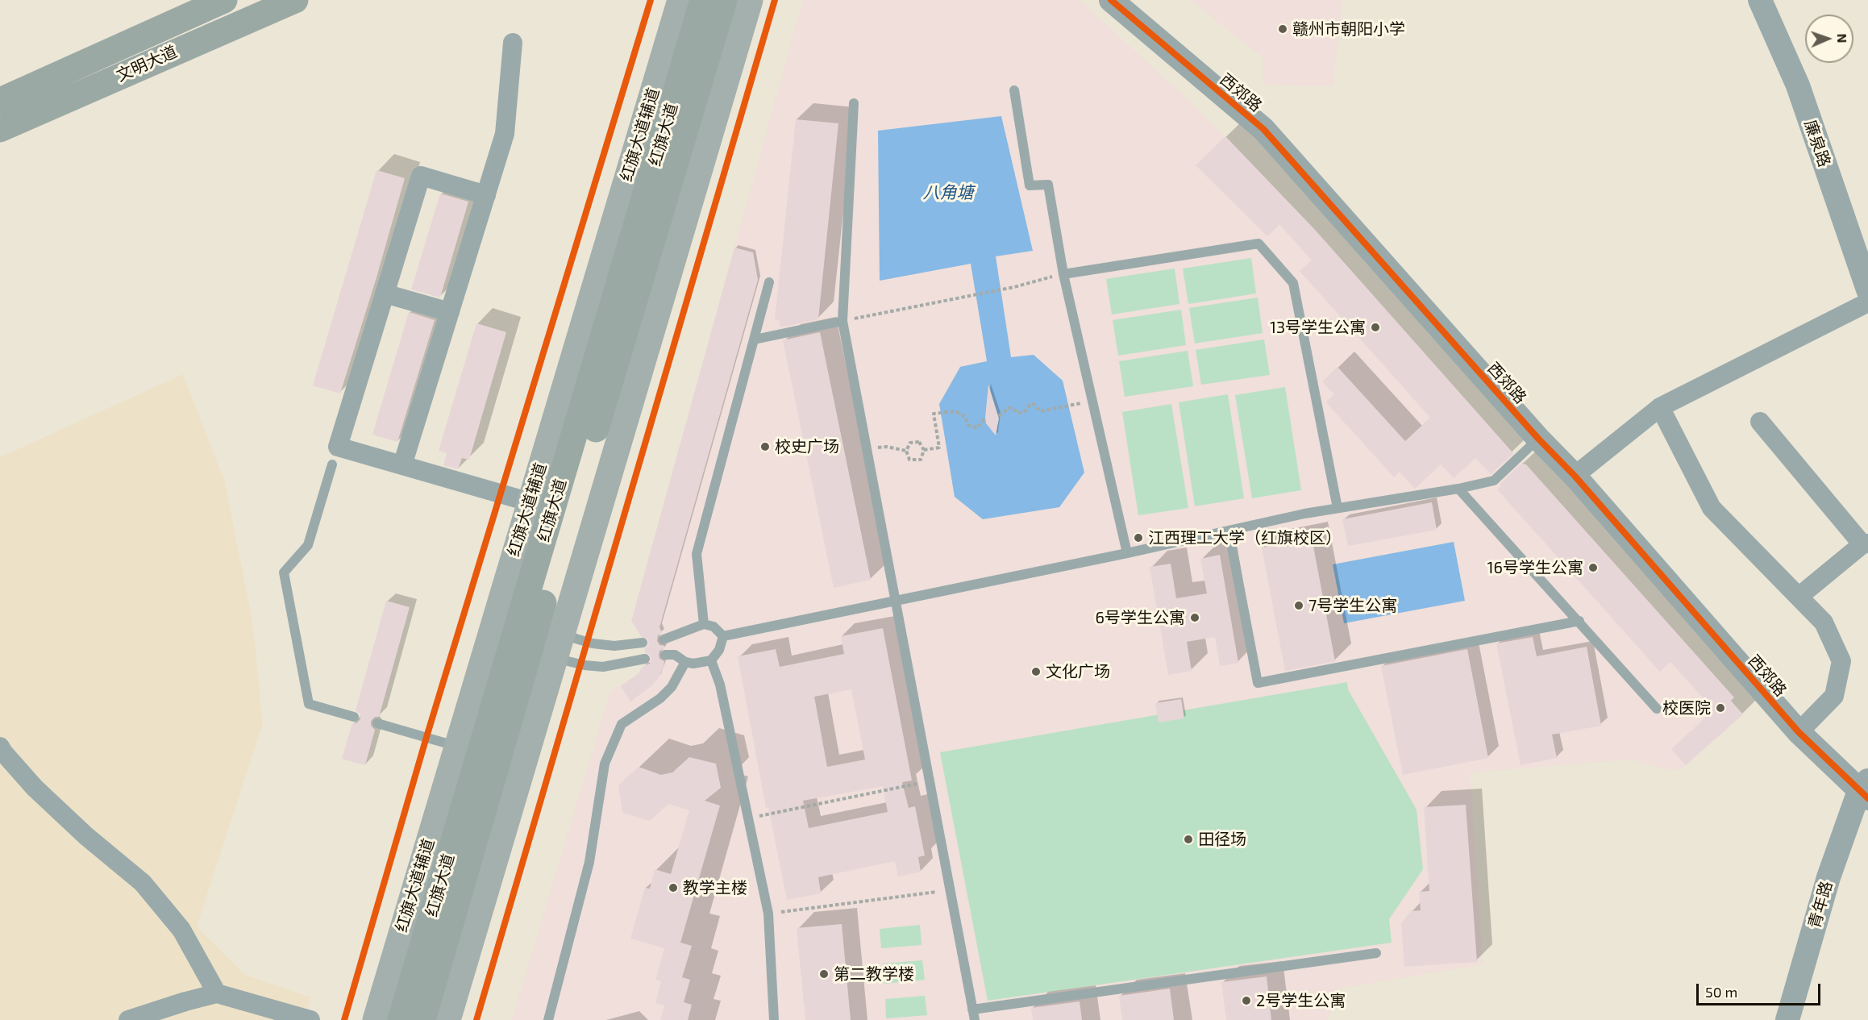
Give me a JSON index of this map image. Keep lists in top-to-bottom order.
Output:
{
  "streets": {
    "main road": ["文明大道", "红旗大道辅道", "红旗大道"],
    "street": ["西郊路", "廉泉路", "青年路"]
  },
  "crossings": [
    ["西郊路", "青年路"],
    ["红旗大道辅道", "红旗大道"]
  ],
  "water": ["八角塘"],
  "places": [
    "赣州市朝阳小学",
    "13号学生公寓",
    "校史广场",
    "江西理工大学（红旗校区）",
    "16号学生公寓",
    "7号学生公寓",
    "6号学生公寓",
    "文化广场",
    "校医院",
    "田径场",
    "教学主楼",
    "第二教学楼",
    "2号学生公寓"
  ],
  "scale_bar": "50 m",
  "north": "right"
}
